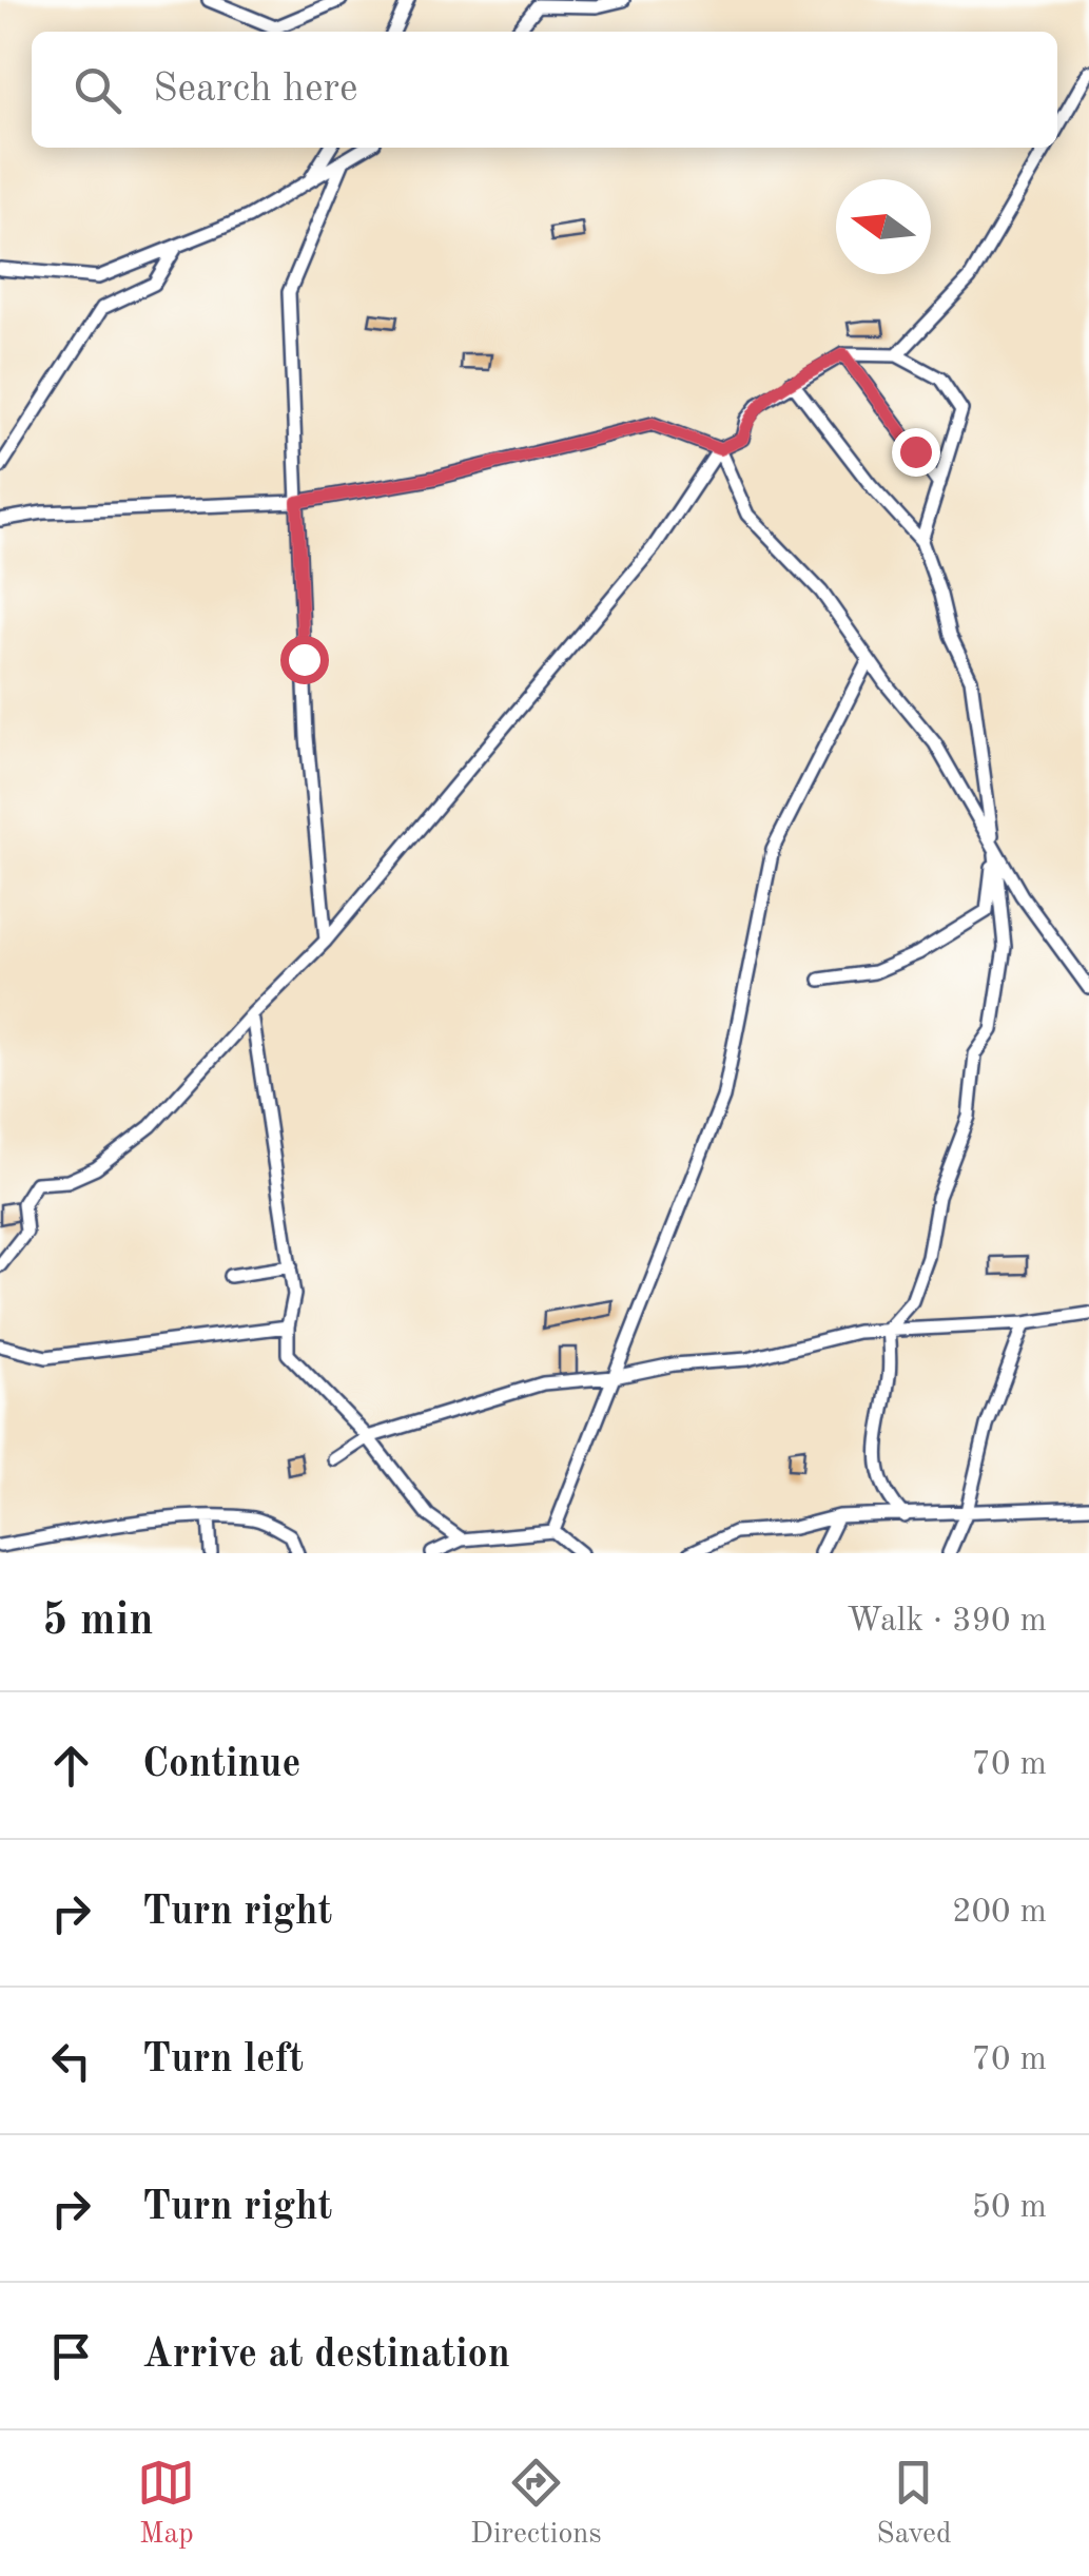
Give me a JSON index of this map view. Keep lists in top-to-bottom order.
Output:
{
  "north": "left",
  "page": {
    "search": "Search here",
    "heading": ["5 min", "Walk · 390 m"],
    "list": [
      ["Continue", "70 m"],
      ["Turn right", "200 m"],
      ["Turn left", "70 m"],
      ["Turn right", "50 m"],
      "Arrive at destination"
    ],
    "nav": ["Map", "Directions", "Saved"]
  }
}
